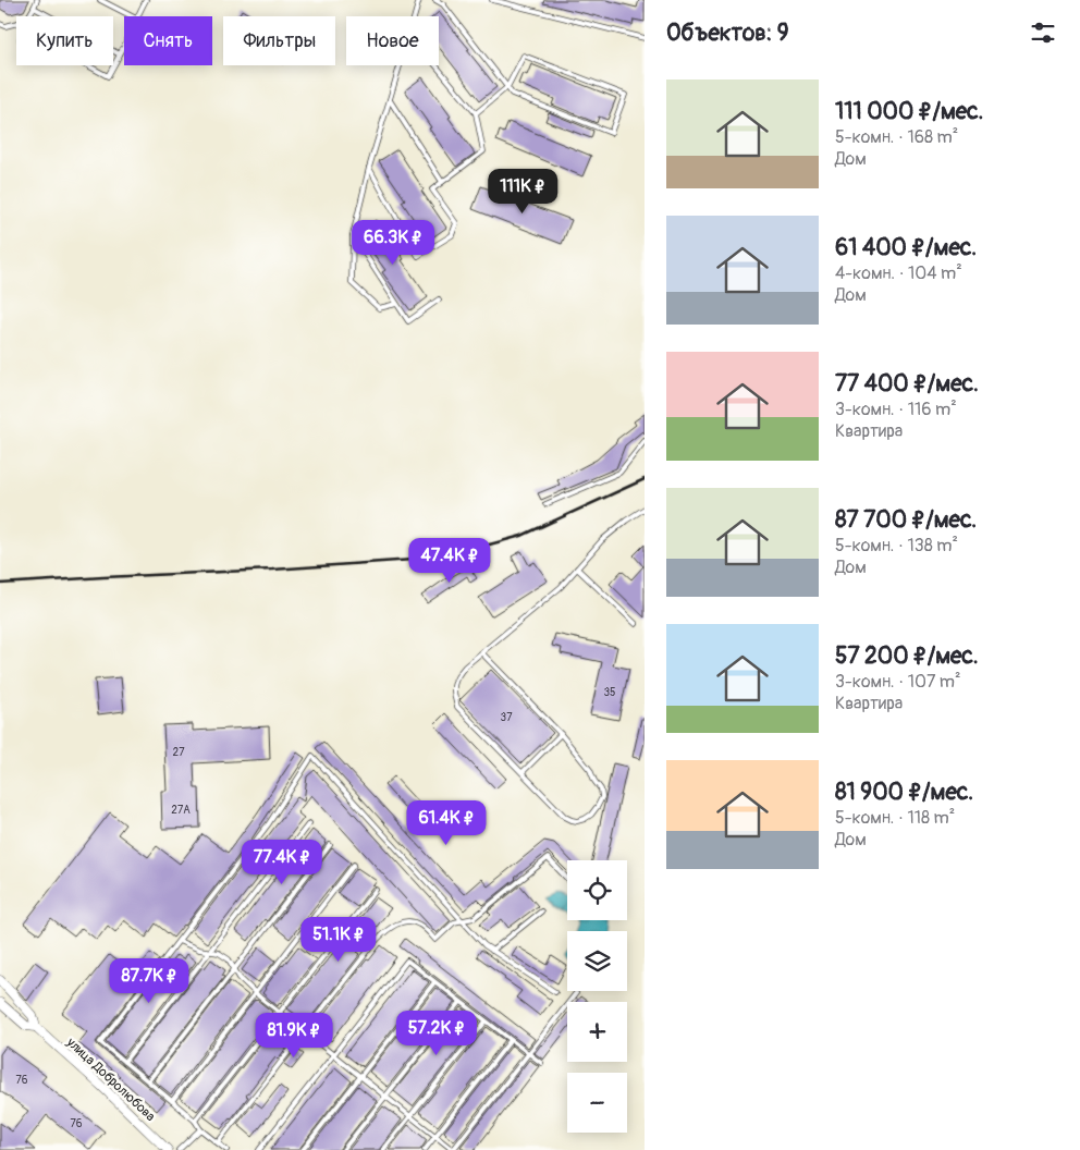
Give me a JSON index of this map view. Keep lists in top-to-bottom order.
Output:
{
  "streets": {
    "street": ["улица Добролюбова"]
  },
  "house_numbers": [
    "35",
    "37",
    "27",
    "27А",
    "76",
    "76"
  ],
  "page": {
    "heading": "Объектов: 9",
    "chip": [
      "Купить",
      "Снять",
      "Фильтры",
      "Новое"
    ],
    "list": [
      {
        "name": "111 000 ₽/мес.",
        "note": "5-комн. · 168 m² · Дом"
      },
      {
        "name": "61 400 ₽/мес.",
        "note": "4-комн. · 104 m² · Дом"
      },
      {
        "name": "77 400 ₽/мес.",
        "note": "3-комн. · 116 m² · Квартира"
      },
      {
        "name": "87 700 ₽/мес.",
        "note": "5-комн. · 138 m² · Дом"
      },
      {
        "name": "57 200 ₽/мес.",
        "note": "3-комн. · 107 m² · Квартира"
      },
      {
        "name": "81 900 ₽/мес.",
        "note": "5-комн. · 118 m² · Дом"
      }
    ],
    "price": [
      "111K ₽",
      "66.3K ₽",
      "47.4K ₽",
      "61.4K ₽",
      "77.4K ₽",
      "51.1K ₽",
      "87.7K ₽",
      "57.2K ₽",
      "81.9K ₽"
    ],
    "map_buttons": ["+", "−"]
  }
}
